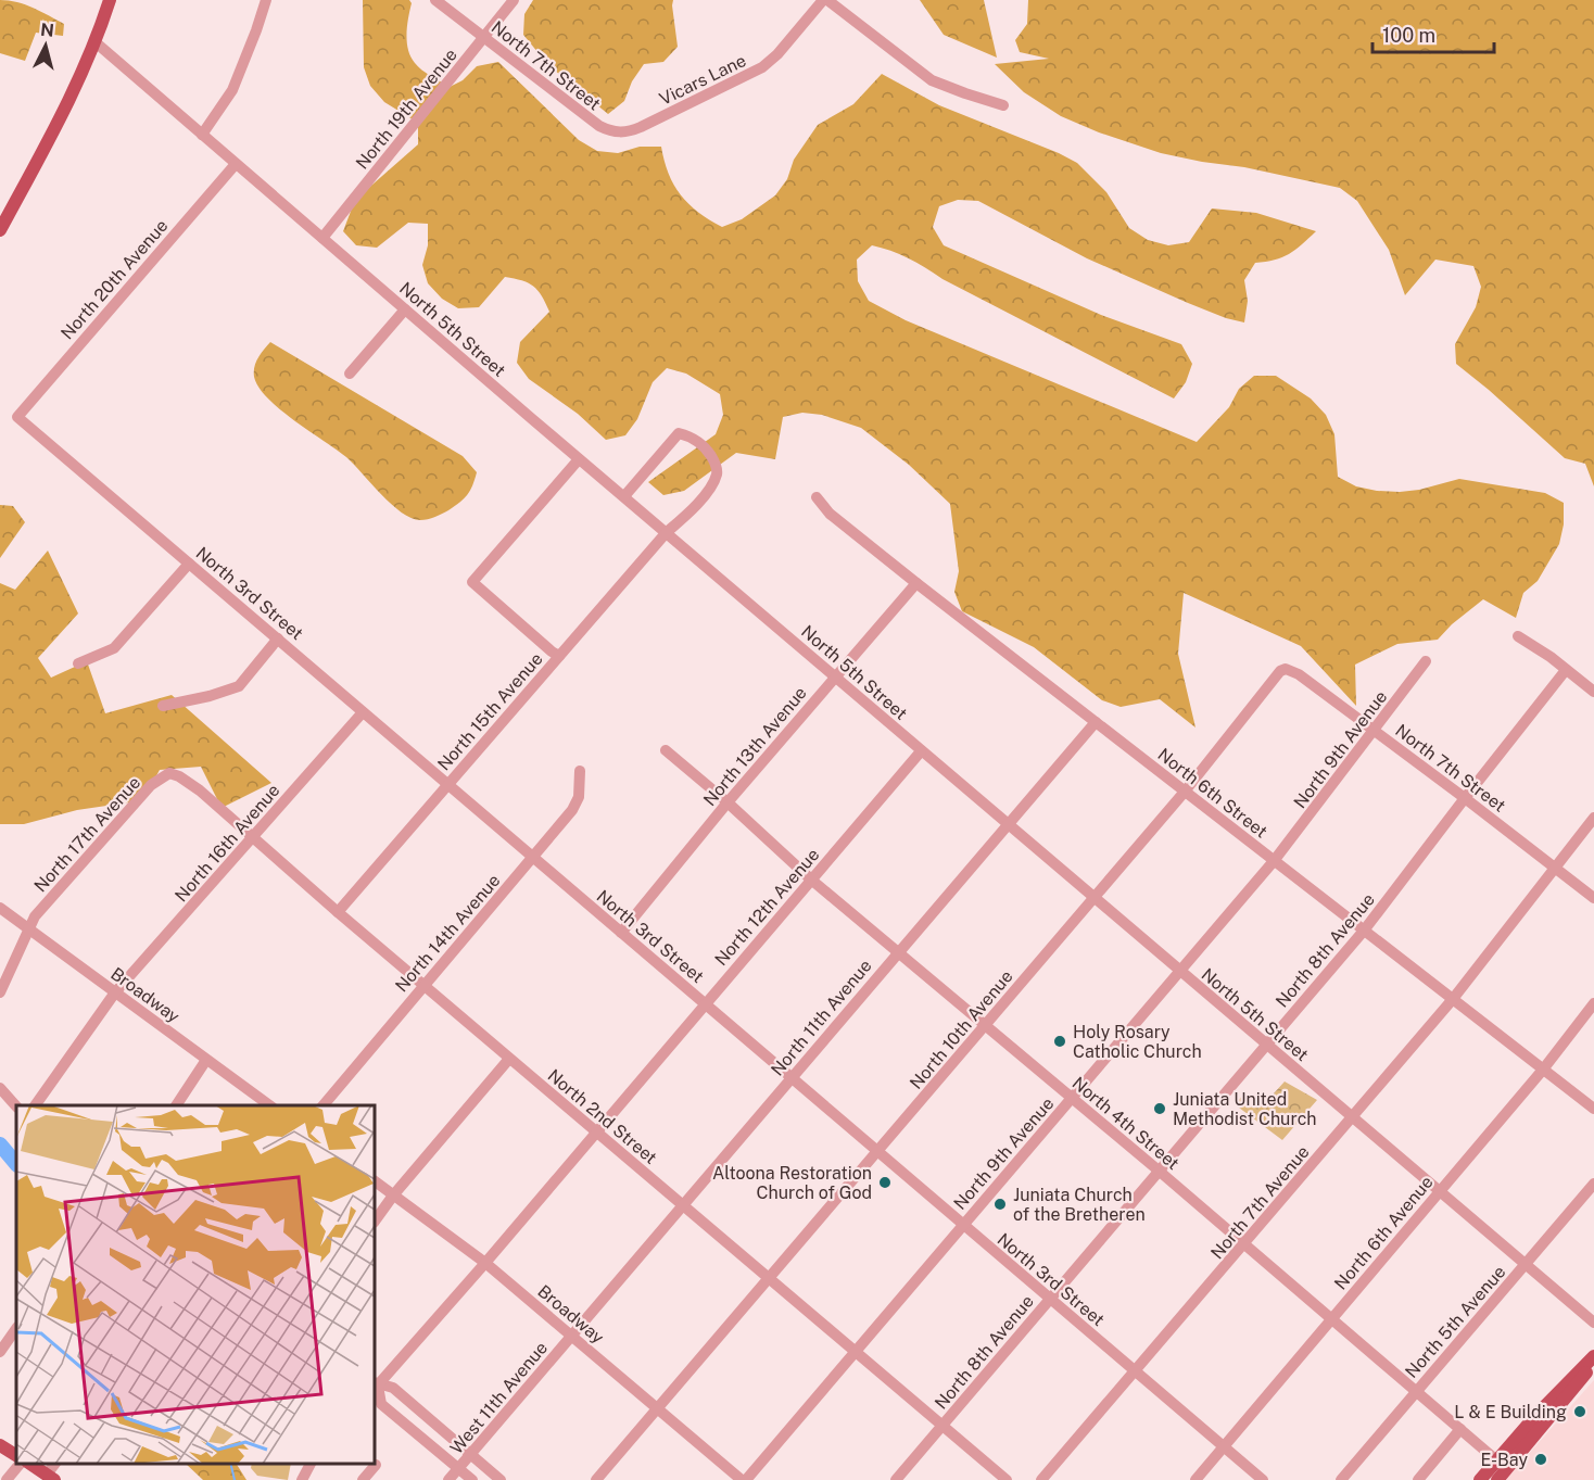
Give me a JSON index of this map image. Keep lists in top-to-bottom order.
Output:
{
  "streets": {
    "street": [
      "North 7th Street",
      "Vicars Lane",
      "North 19th Avenue",
      "North 20th Avenue",
      "North 5th Street",
      "North 3rd Street",
      "North 15th Avenue",
      "North 13th Avenue",
      "North 9th Avenue",
      "North 6th Street",
      "North 17th Avenue",
      "North 16th Avenue",
      "North 12th Avenue",
      "North 14th Avenue",
      "North 8th Avenue",
      "Broadway",
      "North 11th Avenue",
      "North 10th Avenue",
      "North 2nd Street",
      "North 4th Street",
      "North 7th Avenue",
      "North 6th Avenue",
      "North 5th Avenue",
      "West 11th Avenue"
    ]
  },
  "crossings": [
    ["North 7th Street", "Vicars Lane"],
    ["North 7th Street", "North 19th Avenue"],
    ["North 7th Street", "North 9th Avenue"],
    ["North 7th Street", "North 8th Avenue"],
    ["North 7th Street", "North 10th Avenue"],
    ["North 7th Street", "North 7th Avenue"],
    ["North 19th Avenue", "North 5th Street"],
    ["North 20th Avenue", "North 5th Street"],
    ["North 20th Avenue", "North 3rd Street"],
    ["North 5th Street", "North 15th Avenue"],
    ["North 5th Street", "North 13th Avenue"],
    ["North 5th Street", "North 9th Avenue"],
    ["North 5th Street", "North 12th Avenue"],
    ["North 5th Street", "North 8th Avenue"],
    ["North 5th Street", "North 11th Avenue"],
    ["North 5th Street", "North 10th Avenue"],
    ["North 5th Street", "North 7th Avenue"],
    ["North 5th Street", "North 6th Avenue"],
    ["North 5th Street", "North 5th Avenue"],
    ["North 3rd Street", "North 15th Avenue"],
    ["North 3rd Street", "North 13th Avenue"],
    ["North 3rd Street", "North 9th Avenue"],
    ["North 3rd Street", "North 16th Avenue"],
    ["North 3rd Street", "North 12th Avenue"],
    ["North 3rd Street", "North 14th Avenue"],
    ["North 3rd Street", "North 8th Avenue"],
    ["North 3rd Street", "North 11th Avenue"],
    ["North 3rd Street", "North 10th Avenue"],
    ["North 3rd Street", "North 7th Avenue"],
    ["North 3rd Street", "North 6th Avenue"],
    ["North 15th Avenue", "North 2nd Street"],
    ["North 13th Avenue", "North 6th Street"],
    ["North 13th Avenue", "North 4th Street"],
    ["North 9th Avenue", "North 6th Street"],
    ["North 9th Avenue", "Broadway"],
    ["North 9th Avenue", "North 2nd Street"],
    ["North 9th Avenue", "North 4th Street"],
    ["North 6th Street", "North 8th Avenue"],
    ["North 6th Street", "North 11th Avenue"],
    ["North 6th Street", "North 10th Avenue"],
    ["North 6th Street", "North 7th Avenue"],
    ["North 6th Street", "North 6th Avenue"],
    ["North 17th Avenue", "Broadway"],
    ["North 17th Avenue", "North 2nd Street"],
    ["North 16th Avenue", "Broadway"],
    ["North 16th Avenue", "North 2nd Street"],
    ["North 12th Avenue", "Broadway"],
    ["North 12th Avenue", "North 2nd Street"],
    ["North 12th Avenue", "North 4th Street"],
    ["North 14th Avenue", "North 2nd Street"],
    ["North 8th Avenue", "North 2nd Street"],
    ["North 8th Avenue", "North 4th Street"],
    ["Broadway", "North 11th Avenue"],
    ["Broadway", "North 10th Avenue"],
    ["Broadway", "West 11th Avenue"],
    ["North 11th Avenue", "North 2nd Street"],
    ["North 11th Avenue", "North 4th Street"],
    ["North 11th Avenue", "West 11th Avenue"],
    ["North 10th Avenue", "North 2nd Street"],
    ["North 10th Avenue", "North 4th Street"],
    ["North 4th Street", "North 7th Avenue"],
    ["North 4th Street", "North 6th Avenue"],
    ["North 4th Street", "North 5th Avenue"]
  ],
  "places": [
    "Holy Rosary Catholic Church",
    "Juniata United Methodist Church",
    "Altoona Restoration Church of God",
    "Juniata Church of the Bretheren",
    "L & E Building",
    "E-Bay"
  ],
  "scale_bar": "100 m",
  "north": "top"
}
